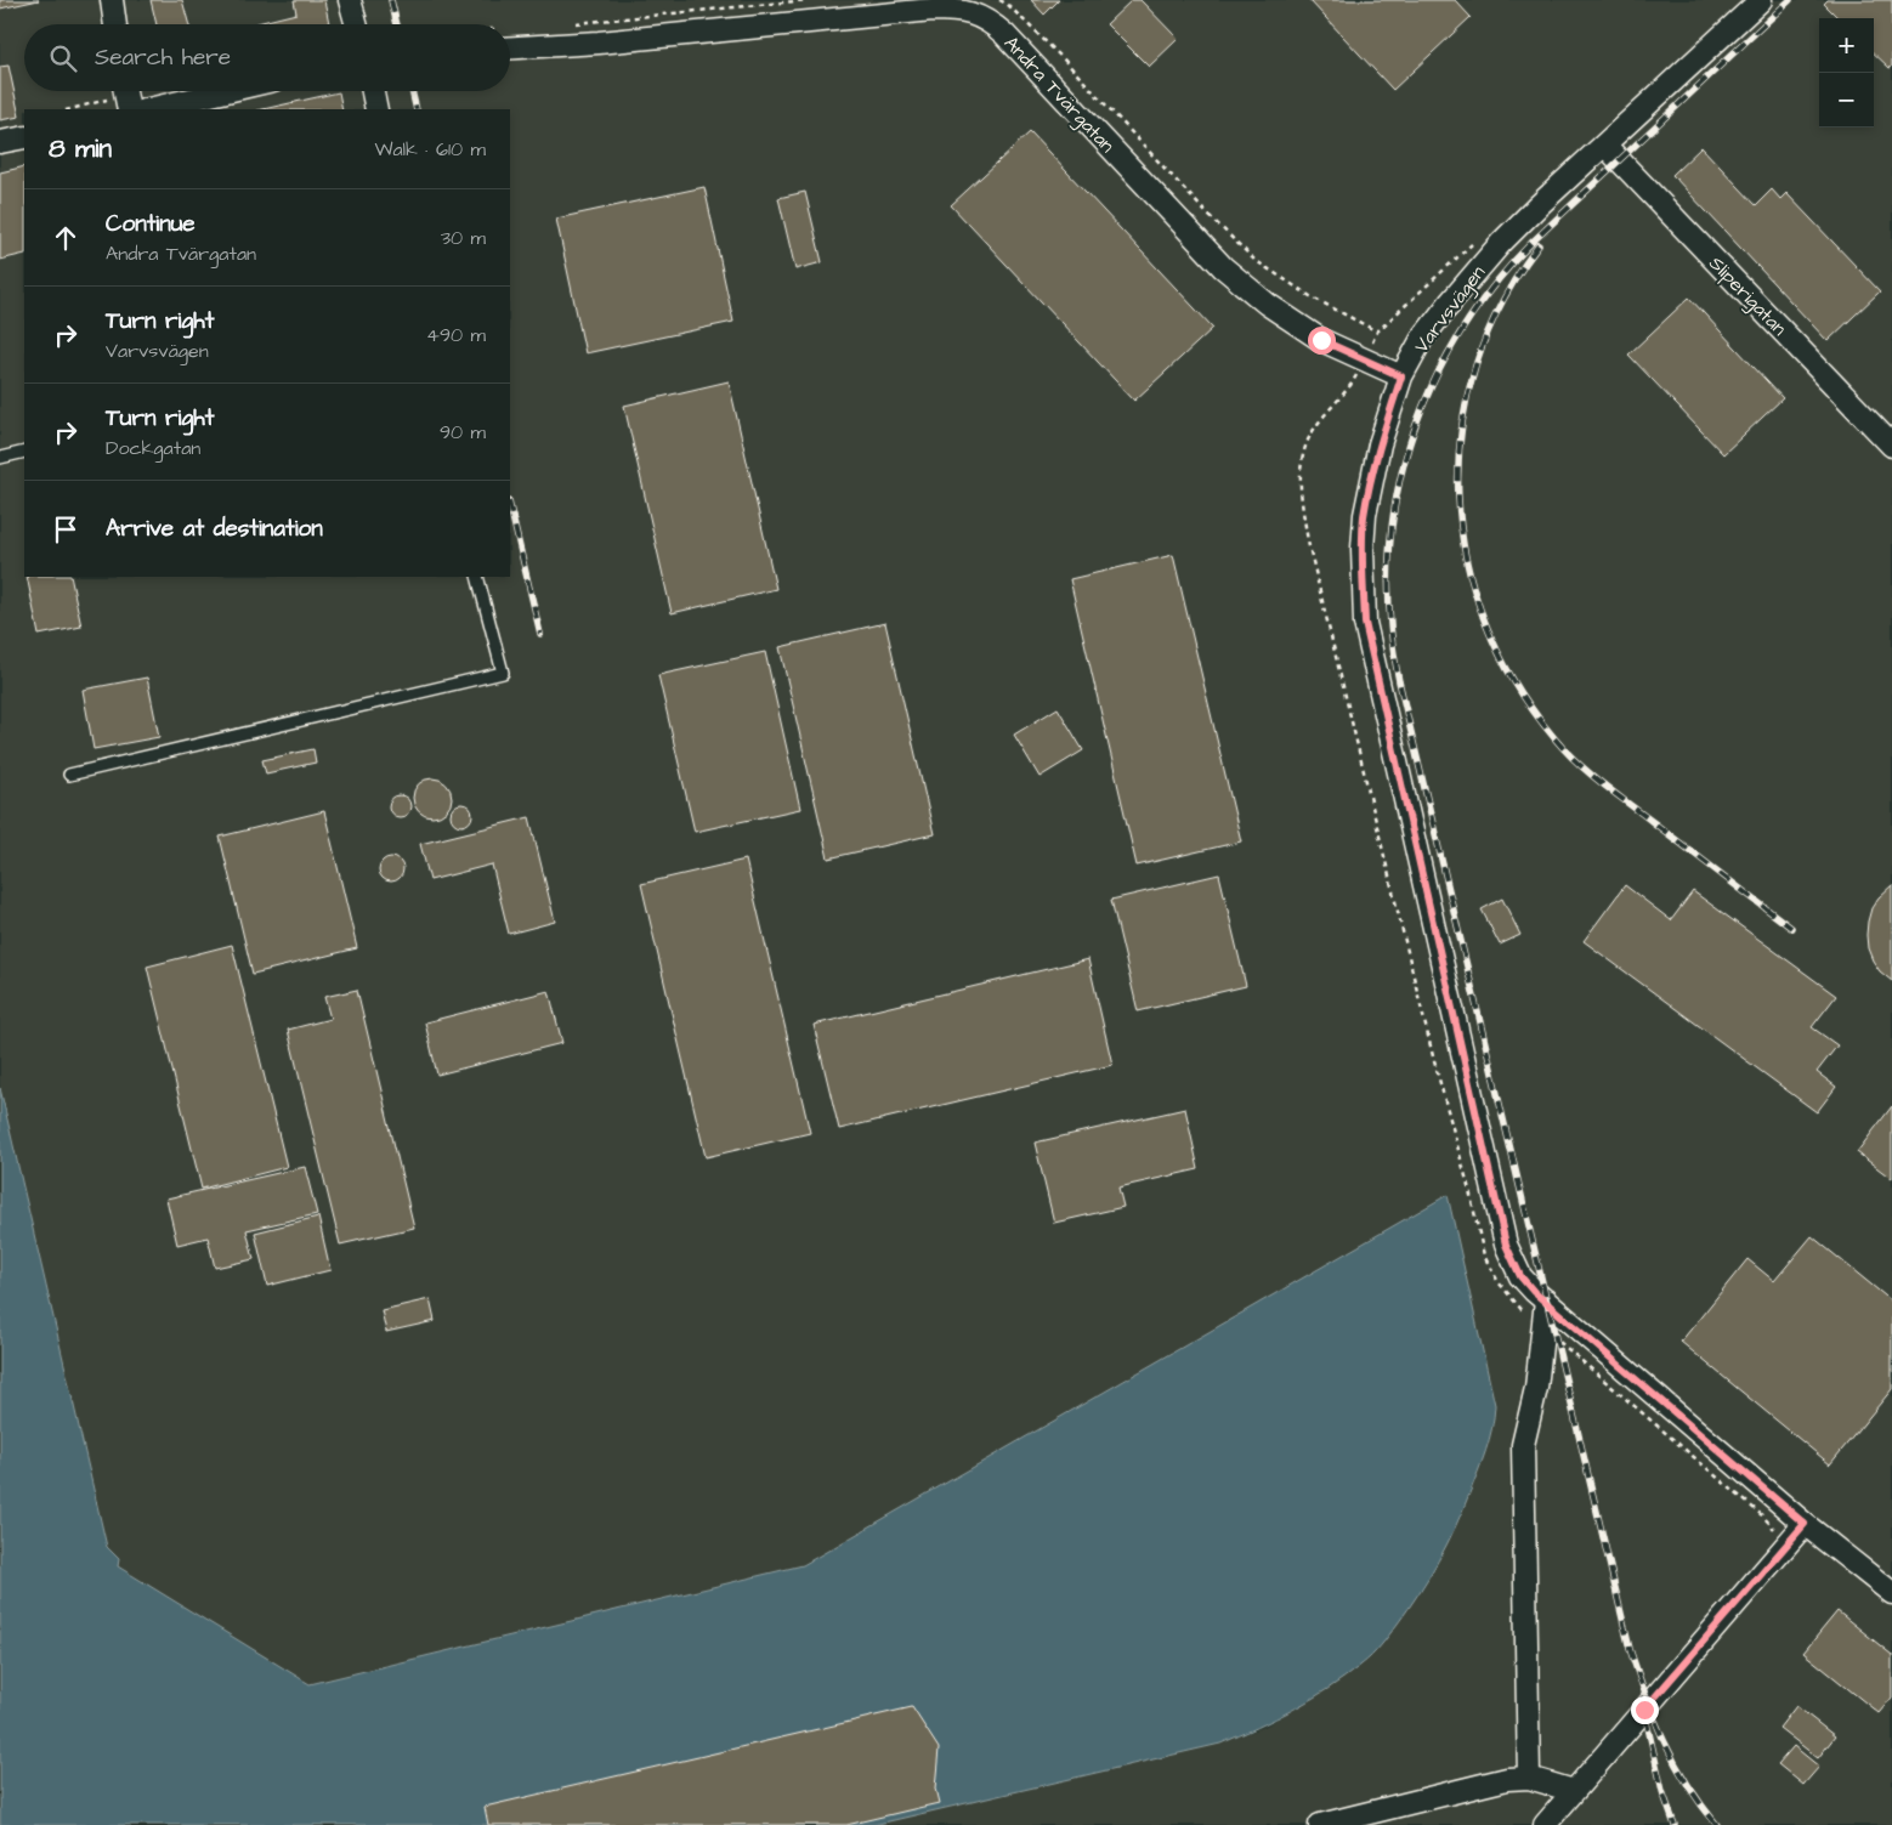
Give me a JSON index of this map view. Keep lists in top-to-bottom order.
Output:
{
  "streets": {
    "street": ["Andra Tvärgatan", "Sliperigatan", "Varvsvägen"]
  },
  "crossings": [
    ["Andra Tvärgatan", "Varvsvägen"],
    ["Sliperigatan", "Varvsvägen"]
  ],
  "page": {
    "map_buttons": ["+", "−"],
    "search": "Search here",
    "heading": ["8 min", "Walk · 610 m"],
    "list": [
      ["Continue", "Andra Tvärgatan", "30 m"],
      ["Turn right", "Varvsvägen", "490 m"],
      ["Turn right", "Dockgatan", "90 m"],
      "Arrive at destination"
    ]
  }
}
